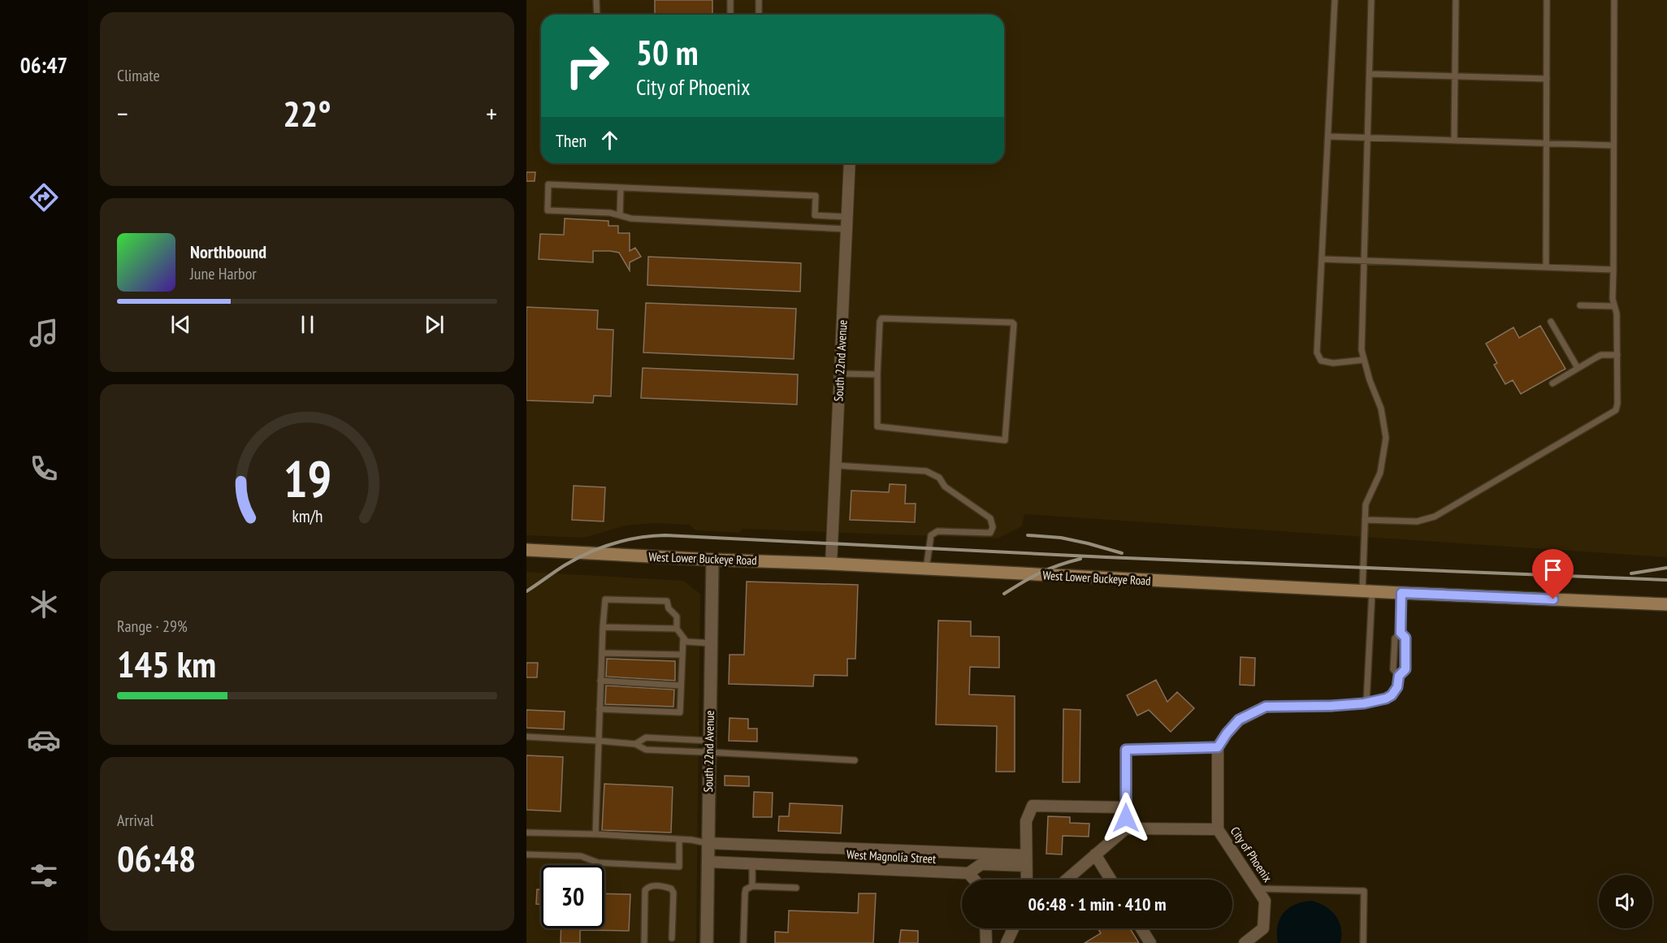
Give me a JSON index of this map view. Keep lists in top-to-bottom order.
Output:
{
  "streets": {
    "main road": ["West Lower Buckeye Road"],
    "street": ["South 22nd Avenue", "City of Phoenix", "West Magnolia Street"]
  },
  "crossings": [
    ["South 22nd Avenue", "West Lower Buckeye Road"],
    ["South 22nd Avenue", "West Magnolia Street"]
  ],
  "page": {
    "tabs": "06:47",
    "tile": [
      "Climate",
      ["Range · 29%", "145 km"],
      ["Arrival", "06:48"]
    ],
    "turn": ["50 m", "City of Phoenix"],
    "heat": ["−", "22°", "+"],
    "then": "Then",
    "song": ["Northbound", "June Harbor"],
    "limit": "30",
    "trip": "06:48 · 1 min · 410 m",
    "gauge": ["19", "km/h"]
  }
}
